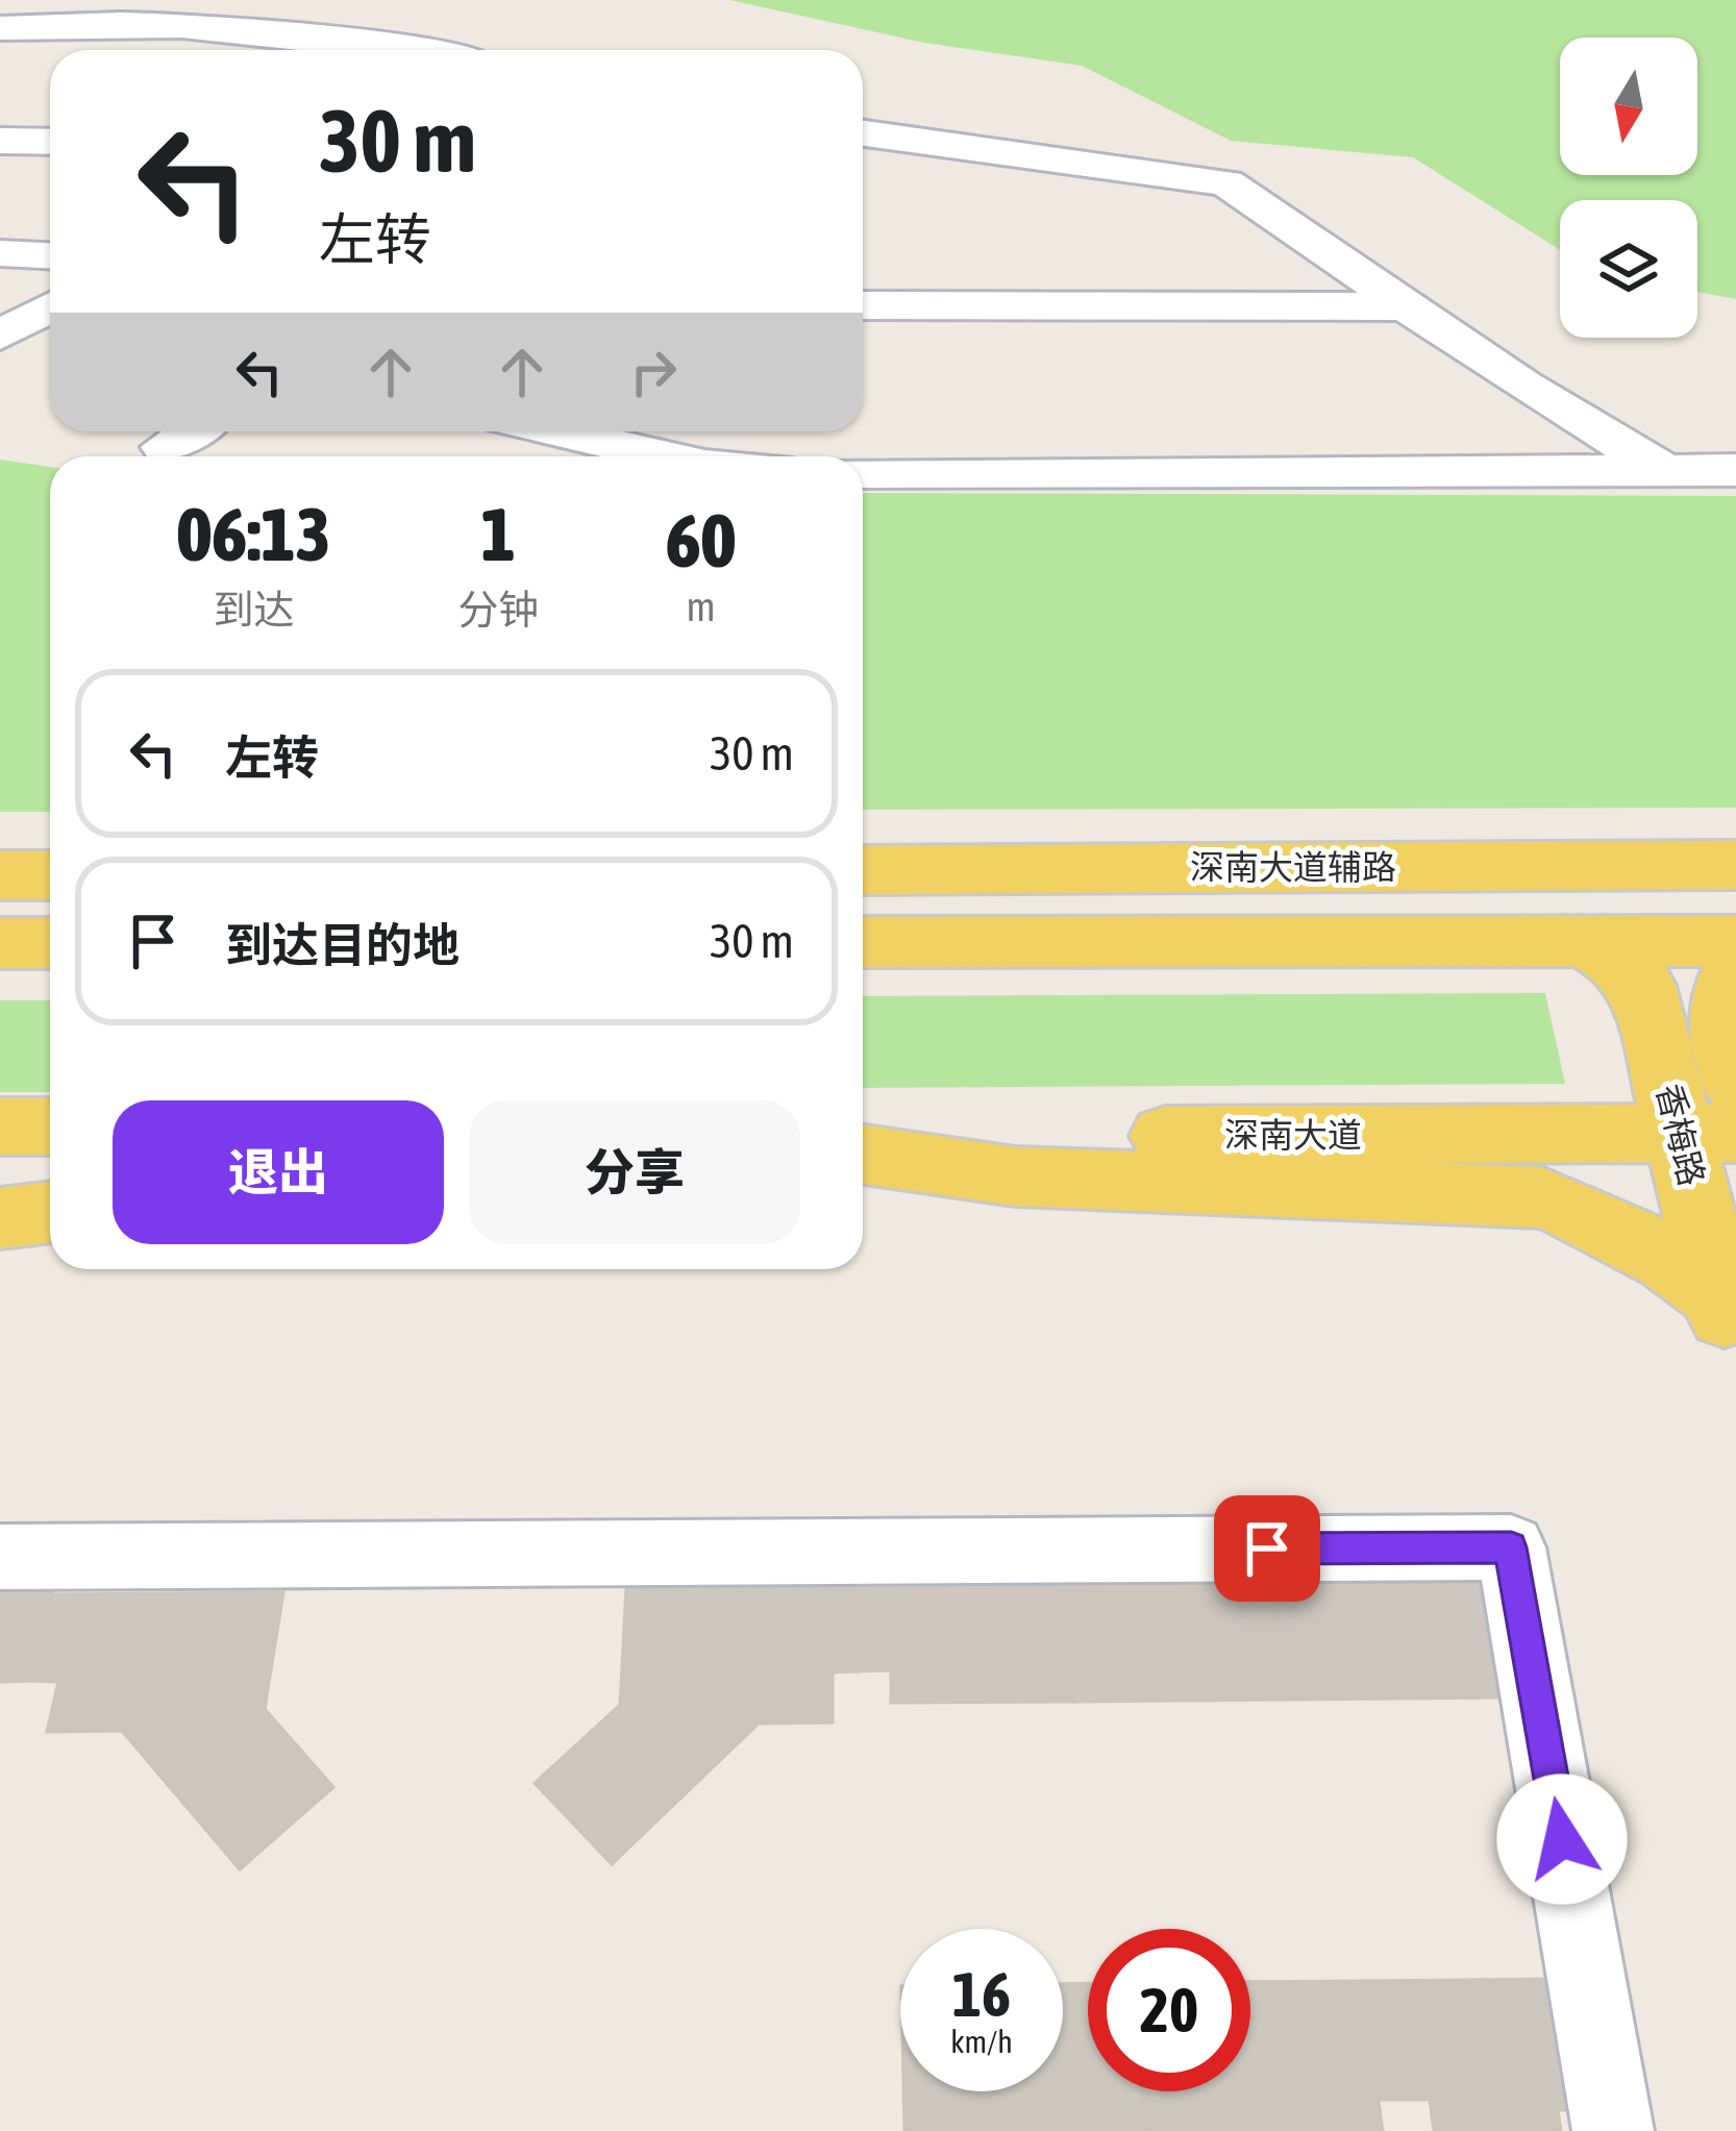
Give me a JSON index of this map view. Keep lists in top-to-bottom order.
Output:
{
  "streets": {
    "main road": ["深南大道辅路", "深南大道", "香梅路"]
  },
  "crossings": [
    ["深南大道", "香梅路"]
  ],
  "north": "bottom",
  "page": {
    "turn": ["30 m", "左转"],
    "eta": [
      "06:13",
      "到达",
      "1",
      "分钟",
      "60",
      "m"
    ],
    "list": [
      {
        "name": "左转",
        "value": "30 m"
      },
      {
        "name": "到达目的地",
        "value": "30 m"
      }
    ],
    "buttons": ["退出", "分享"],
    "speed": "16 km/h",
    "limit": "20"
  }
}
